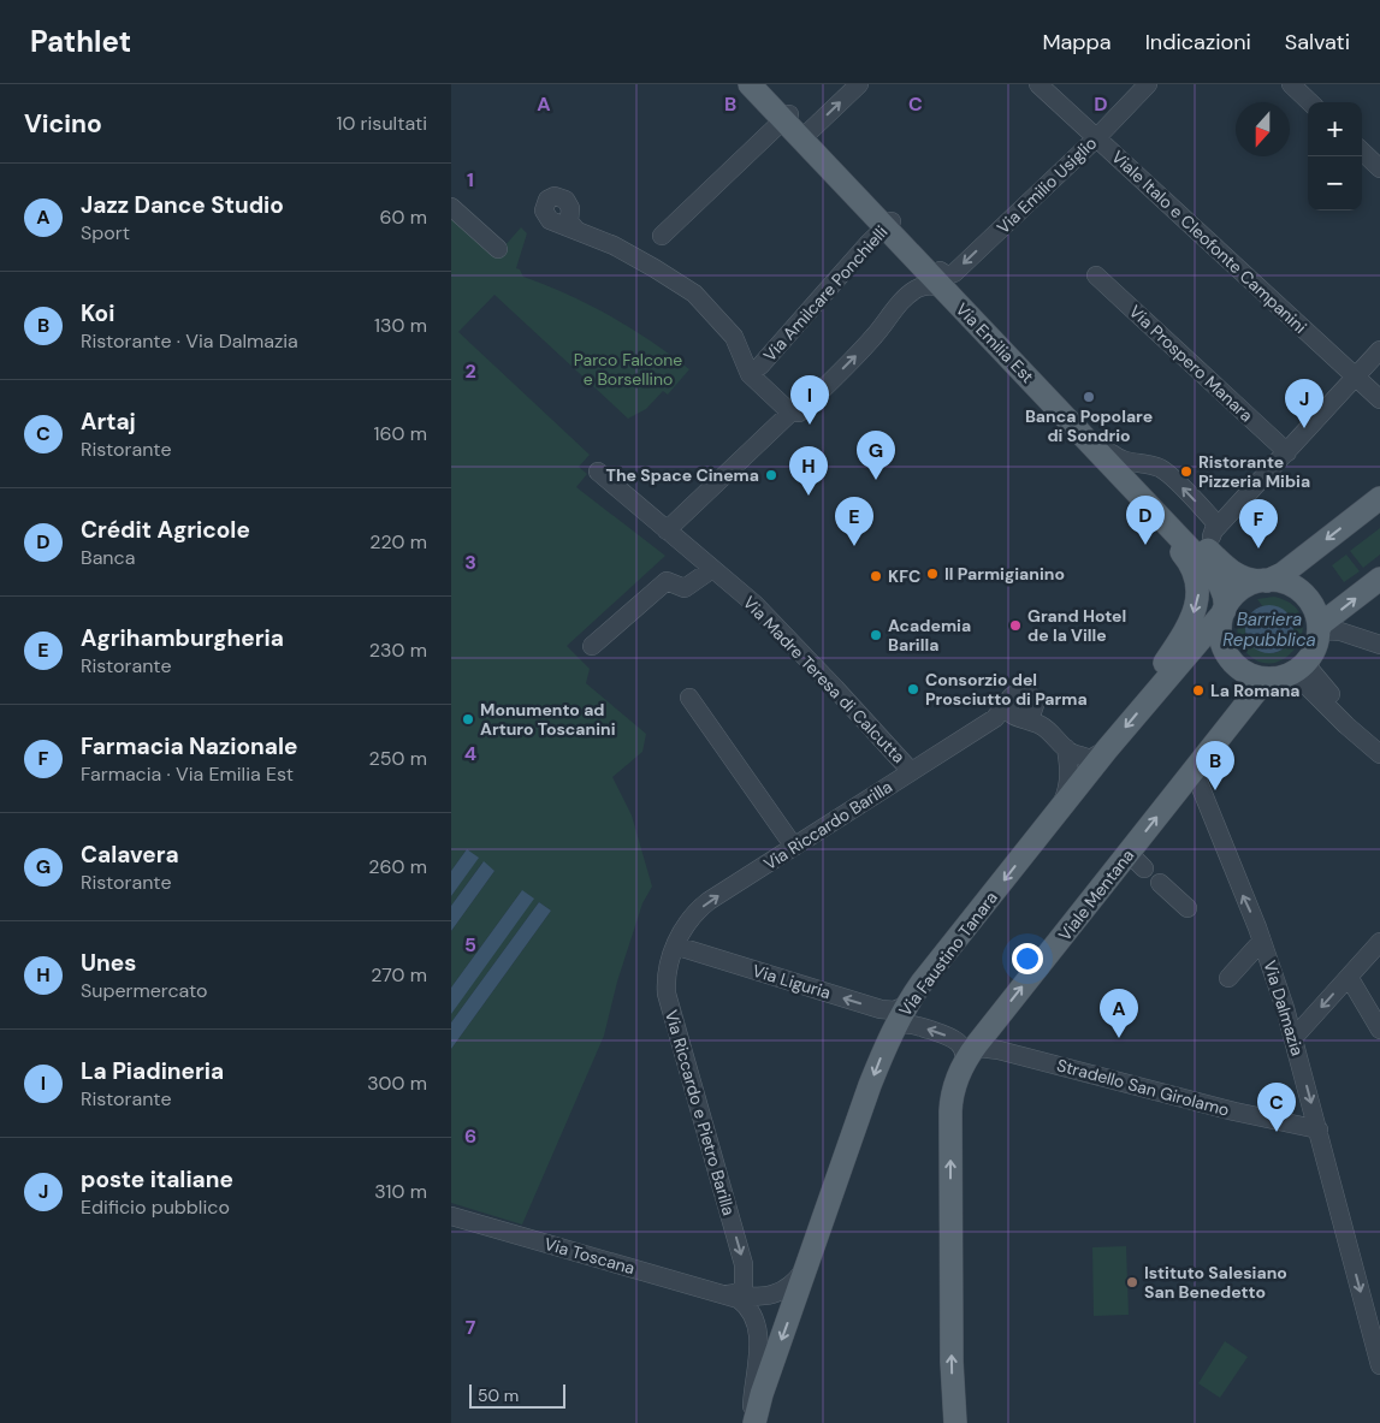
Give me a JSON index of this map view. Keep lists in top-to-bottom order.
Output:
{
  "streets": {
    "main road": ["Via Emilia Est", "Viale Mentana", "Via Faustino Tanara"],
    "street": [
      "Via Emilio Usiglio",
      "Viale Italo e Cleofonte Campanini",
      "Via Amilcare Ponchielli",
      "Via Prospero Manara",
      "Via Madre Teresa di Calcutta",
      "Via Riccardo Barilla",
      "Via Liguria",
      "Via Dalmazia",
      "Stradello San Girolamo",
      "Via Riccardo e Pietro Barilla",
      "Via Toscana"
    ]
  },
  "crossings": [
    ["Via Emilio Usiglio", "Viale Italo e Cleofonte Campanini"],
    ["Via Emilio Usiglio", "Via Emilia Est"],
    ["Via Amilcare Ponchielli", "Via Emilia Est"],
    ["Via Emilia Est", "Viale Mentana"],
    ["Via Emilia Est", "Via Faustino Tanara"],
    ["Via Madre Teresa di Calcutta", "Via Riccardo Barilla"],
    ["Via Riccardo Barilla", "Via Liguria"],
    ["Via Riccardo Barilla", "Via Riccardo e Pietro Barilla"],
    ["Viale Mentana", "Via Faustino Tanara"],
    ["Viale Mentana", "Via Dalmazia"],
    ["Viale Mentana", "Stradello San Girolamo"],
    ["Via Faustino Tanara", "Via Liguria"],
    ["Via Liguria", "Via Riccardo e Pietro Barilla"],
    ["Via Dalmazia", "Stradello San Girolamo"],
    ["Via Riccardo e Pietro Barilla", "Via Toscana"]
  ],
  "one_way": [
    "Via Emilio Usiglio",
    "Viale Mentana",
    "Via Faustino Tanara",
    "Via Liguria",
    "Via Riccardo e Pietro Barilla"
  ],
  "water": ["Barriera Repubblica"],
  "parks": ["Parco Falcone e Borsellino"],
  "places": [
    "Banca Popolare di Sondrio",
    "Ristorante Pizzeria Mibia",
    "The Space Cinema",
    "Il Parmigianino",
    "KFC",
    "Grand Hotel de la Ville",
    "Academia Barilla",
    "Consorzio del Prosciutto di Parma",
    "La Romana",
    "Monumento ad Arturo Toscanini",
    "Istituto Salesiano San Benedetto"
  ],
  "scale_bar": "50 m",
  "north": "bottom",
  "page": {
    "header": "Pathlet",
    "nav": ["Mappa", "Indicazioni", "Salvati"],
    "heading": ["Vicino", "10 risultati"],
    "map_buttons": ["+", "−"],
    "list": [
      {
        "mark": "A",
        "name": "Jazz Dance Studio",
        "note": "Sport",
        "value": "60 m"
      },
      {
        "mark": "B",
        "name": "Koi",
        "note": "Ristorante · Via Dalmazia",
        "value": "130 m"
      },
      {
        "mark": "C",
        "name": "Artaj",
        "note": "Ristorante",
        "value": "160 m"
      },
      {
        "mark": "D",
        "name": "Crédit Agricole",
        "note": "Banca",
        "value": "220 m"
      },
      {
        "mark": "E",
        "name": "Agrihamburgheria",
        "note": "Ristorante",
        "value": "230 m"
      },
      {
        "mark": "F",
        "name": "Farmacia Nazionale",
        "note": "Farmacia · Via Emilia Est",
        "value": "250 m"
      },
      {
        "mark": "G",
        "name": "Calavera",
        "note": "Ristorante",
        "value": "260 m"
      },
      {
        "mark": "H",
        "name": "Unes",
        "note": "Supermercato",
        "value": "270 m"
      },
      {
        "mark": "I",
        "name": "La Piadineria",
        "note": "Ristorante",
        "value": "300 m"
      },
      {
        "mark": "J",
        "name": "poste italiane",
        "note": "Edificio pubblico",
        "value": "310 m"
      }
    ],
    "pins": [
      "I",
      "J",
      "G",
      "H",
      "D",
      "E",
      "F",
      "B",
      "A",
      "C"
    ],
    "scale": "50 m"
  },
  "grid": {
    "columns": [
      "A",
      "B",
      "C",
      "D"
    ],
    "rows": [
      "1",
      "2",
      "3",
      "4",
      "5",
      "6",
      "7"
    ]
  }
}
